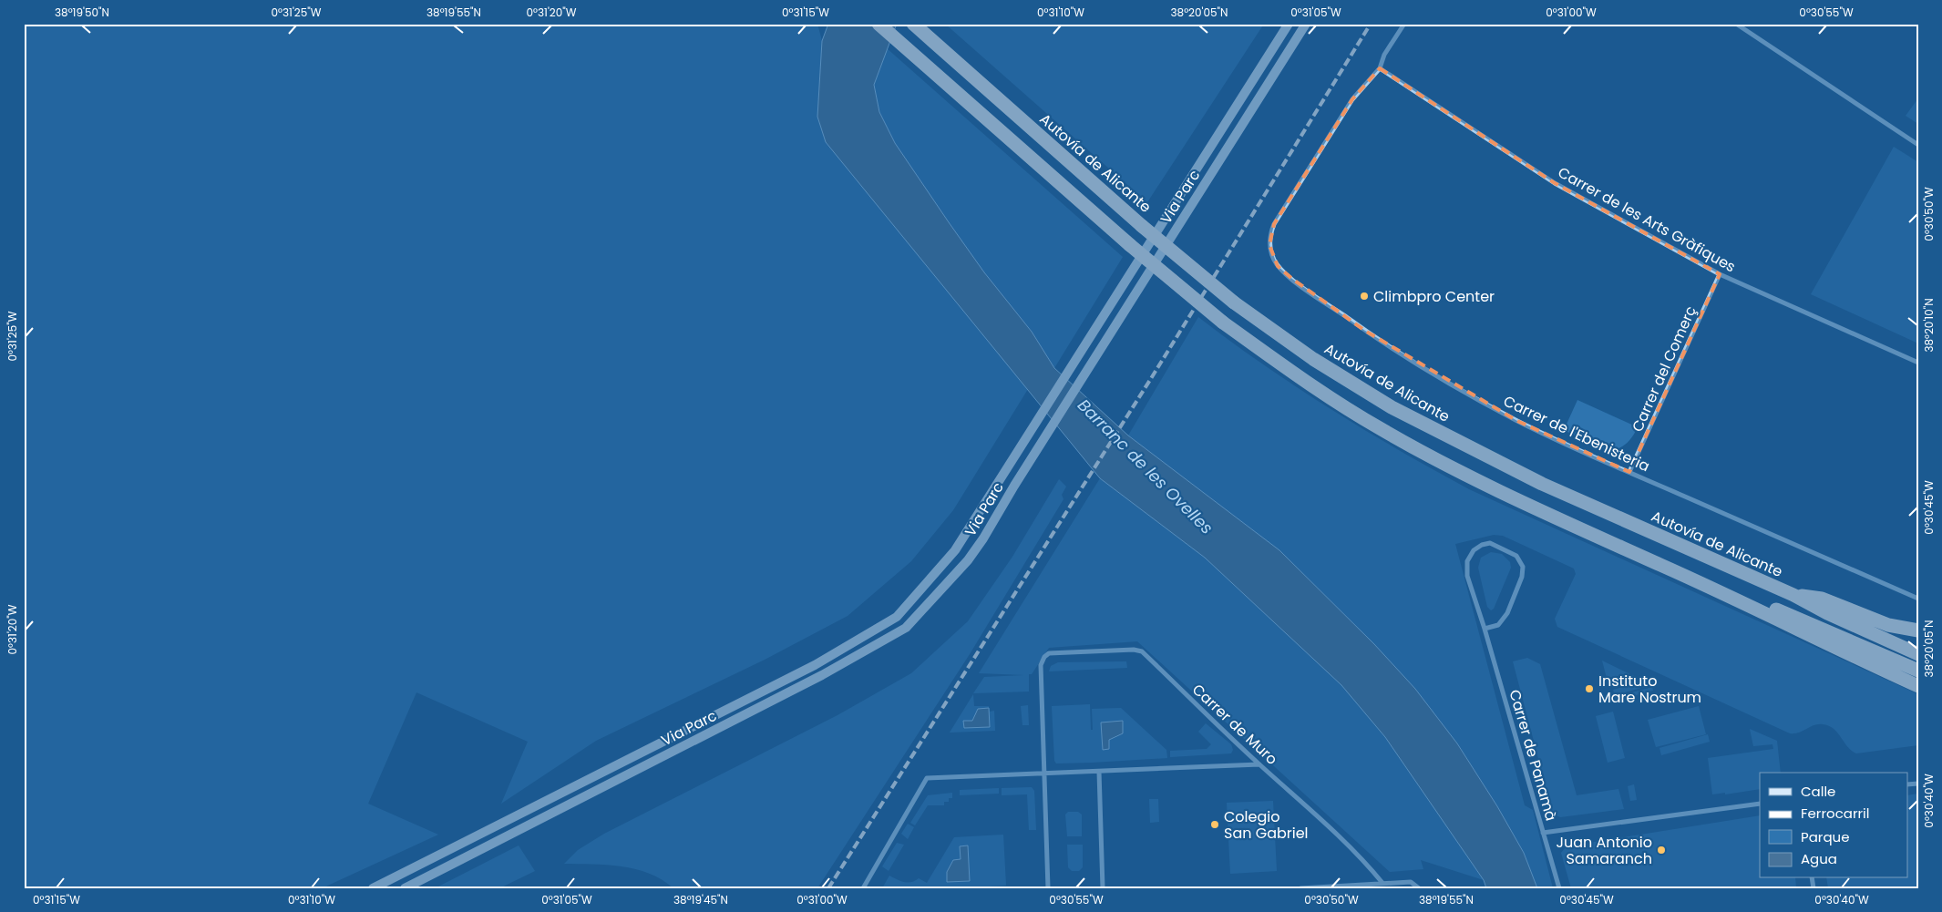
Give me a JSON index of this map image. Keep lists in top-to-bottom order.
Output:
{
  "streets": {
    "highway": ["Autovía de Alicante"],
    "main road": ["Via Parc"],
    "street": [
      "Carrer de les Arts Gràfiques",
      "Carrer del Comerç",
      "Carrer de l'Ebenisteria",
      "Carrer de Muro",
      "Carrer de Panamà"
    ]
  },
  "crossings": [
    ["Carrer de les Arts Gràfiques", "Carrer del Comerç"],
    ["Carrer de les Arts Gràfiques", "Carrer de l'Ebenisteria"],
    ["Carrer del Comerç", "Carrer de l'Ebenisteria"]
  ],
  "water": ["Barranc de les Ovelles"],
  "places": [
    "Climbpro Center",
    "Instituto Mare Nostrum",
    "Colegio San Gabriel",
    "Juan Antonio Samaranch"
  ],
  "legend": [
    "Calle",
    "Ferrocarril",
    "Parque",
    "Agua"
  ],
  "coordinates": [
    "38°19'50\"N",
    "0°31'25\"W",
    "38°19'55\"N",
    "0°31'20\"W",
    "0°31'15\"W",
    "0°31'10\"W",
    "38°20'05\"N",
    "0°31'05\"W",
    "0°31'00\"W",
    "0°30'55\"W",
    "0°30'50\"W",
    "38°20'10\"N",
    "0°30'45\"W",
    "0°30'40\"W",
    "38°19'45\"N"
  ]
}
